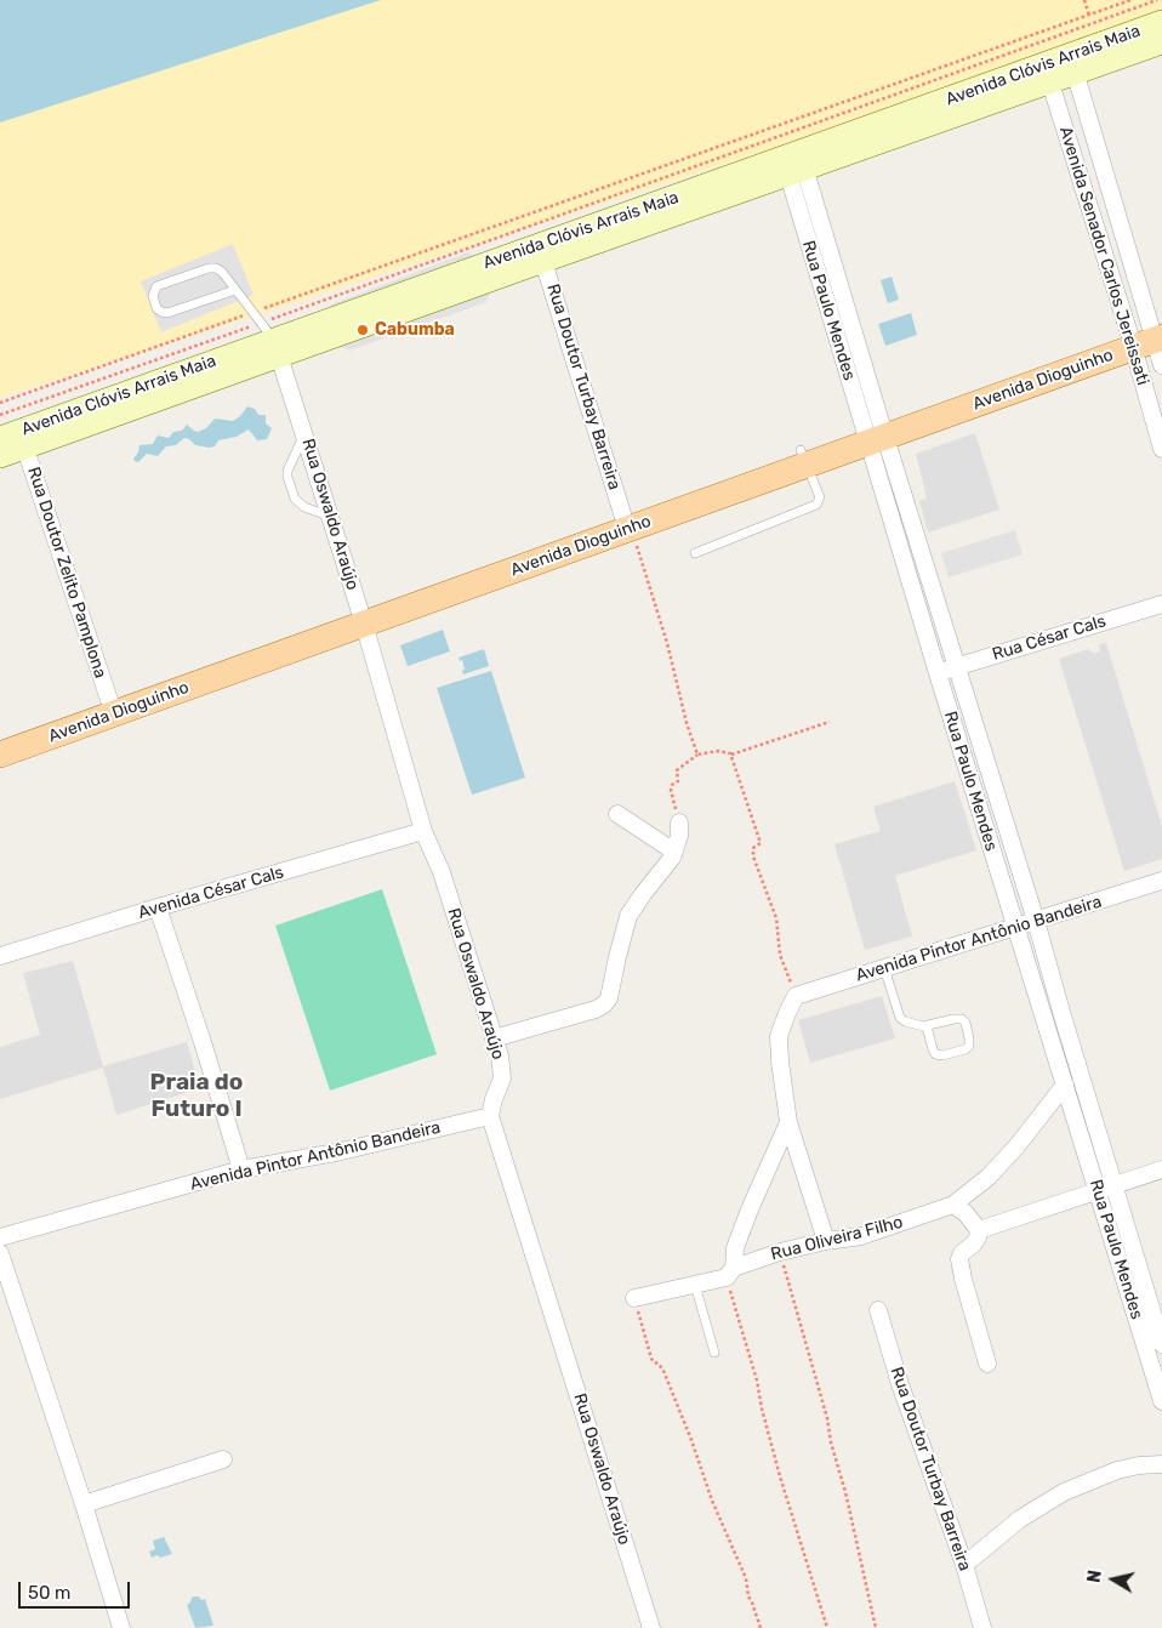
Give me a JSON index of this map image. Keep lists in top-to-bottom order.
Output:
{
  "streets": {
    "main road": ["Avenida Clóvis Arrais Maia", "Avenida Dioguinho"],
    "street": [
      "Avenida Senador Carlos Jereissati",
      "Rua Paulo Mendes",
      "Rua Doutor Turbay Barreira",
      "Rua Oswaldo Araújo",
      "Rua Doutor Zelito Pamplona",
      "Rua César Cals",
      "Avenida César Cals",
      "Avenida Pintor Antônio Bandeira",
      "Rua Oliveira Filho"
    ]
  },
  "crossings": [
    ["Avenida Clóvis Arrais Maia", "Avenida Senador Carlos Jereissati"],
    ["Avenida Clóvis Arrais Maia", "Rua Paulo Mendes"],
    ["Avenida Clóvis Arrais Maia", "Rua Doutor Turbay Barreira"],
    ["Avenida Clóvis Arrais Maia", "Rua Oswaldo Araújo"],
    ["Avenida Clóvis Arrais Maia", "Rua Doutor Zelito Pamplona"],
    ["Avenida Senador Carlos Jereissati", "Avenida Dioguinho"],
    ["Rua Paulo Mendes", "Avenida Dioguinho"],
    ["Rua Paulo Mendes", "Rua César Cals"],
    ["Rua Paulo Mendes", "Avenida Pintor Antônio Bandeira"],
    ["Rua Paulo Mendes", "Rua Oliveira Filho"],
    ["Avenida Dioguinho", "Rua Doutor Turbay Barreira"],
    ["Avenida Dioguinho", "Rua Oswaldo Araújo"],
    ["Avenida Dioguinho", "Rua Doutor Zelito Pamplona"],
    ["Rua Oswaldo Araújo", "Avenida César Cals"],
    ["Rua Oswaldo Araújo", "Avenida Pintor Antônio Bandeira"]
  ],
  "districts": ["Praia do Futuro I"],
  "places": ["Cabumba"],
  "scale_bar": "50 m",
  "north": "left"
}
